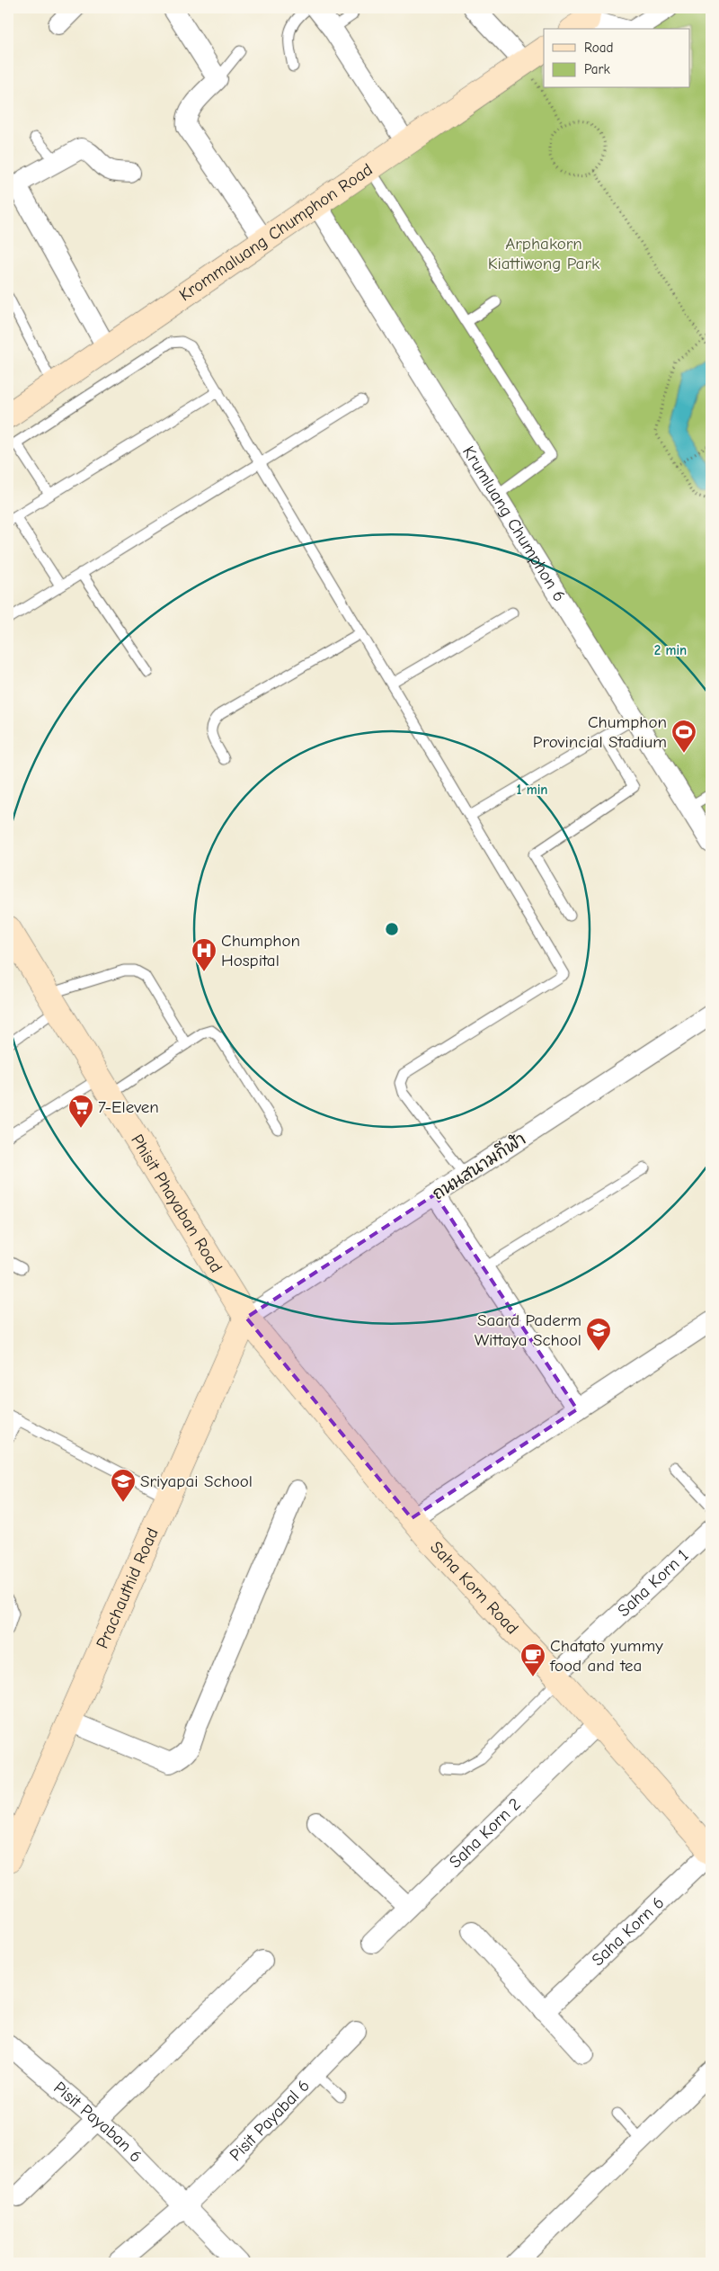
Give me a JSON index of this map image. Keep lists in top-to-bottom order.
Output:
{
  "streets": {
    "street": [
      "Krommaluang Chumphon Road",
      "Krumluang Chumphon 6",
      "ถนนสนามกีฬา",
      "Phisit Phayaban Road",
      "Saha Korn 1",
      "Prachauthid Road",
      "Saha Korn Road",
      "Saha Korn 2",
      "Saha Korn 6",
      "Pisit Payabal 6",
      "Pisit Payaban 6"
    ]
  },
  "crossings": [
    ["Krommaluang Chumphon Road", "Krumluang Chumphon 6"],
    ["ถนนสนามกีฬา", "Phisit Phayaban Road"],
    ["ถนนสนามกีฬา", "Prachauthid Road"],
    ["ถนนสนามกีฬา", "Saha Korn Road"],
    ["Phisit Phayaban Road", "Prachauthid Road"],
    ["Phisit Phayaban Road", "Saha Korn Road"],
    ["Saha Korn 1", "Saha Korn Road"],
    ["Prachauthid Road", "Saha Korn Road"],
    ["Saha Korn Road", "Saha Korn 2"],
    ["Saha Korn Road", "Saha Korn 6"],
    ["Pisit Payabal 6", "Pisit Payaban 6"]
  ],
  "parks": ["Arphakorn Kiattiwong Park"],
  "places": {
    "sports": ["Chumphon Provincial Stadium"],
    "hospital": ["Chumphon Hospital"],
    "supermarket": ["7-Eleven"],
    "school or university": ["Saard Paderm Wittaya School", "Sriyapai School"],
    "cafe": ["Chatato yummy food and tea"]
  },
  "legend": ["Road", "Park"],
  "rings": ["2 min", "1 min"]
}
